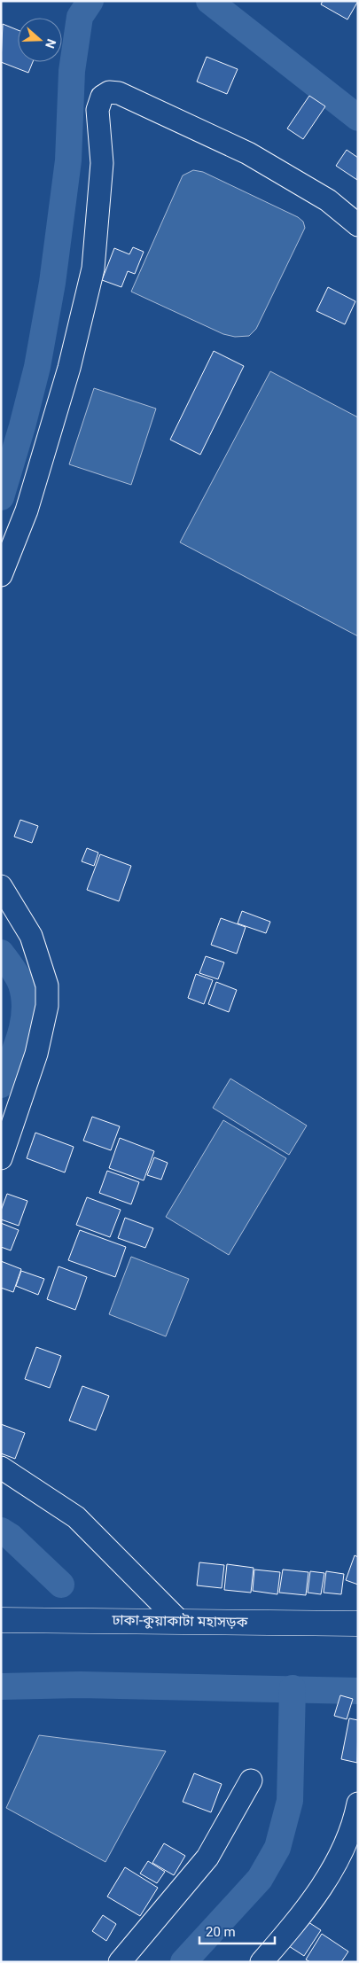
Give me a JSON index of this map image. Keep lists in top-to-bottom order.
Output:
{
  "streets": {
    "main road": ["ঢাকা-কুয়াকাটা মহাসড়ক"]
  },
  "scale_bar": "20 m",
  "north": "right"
}
